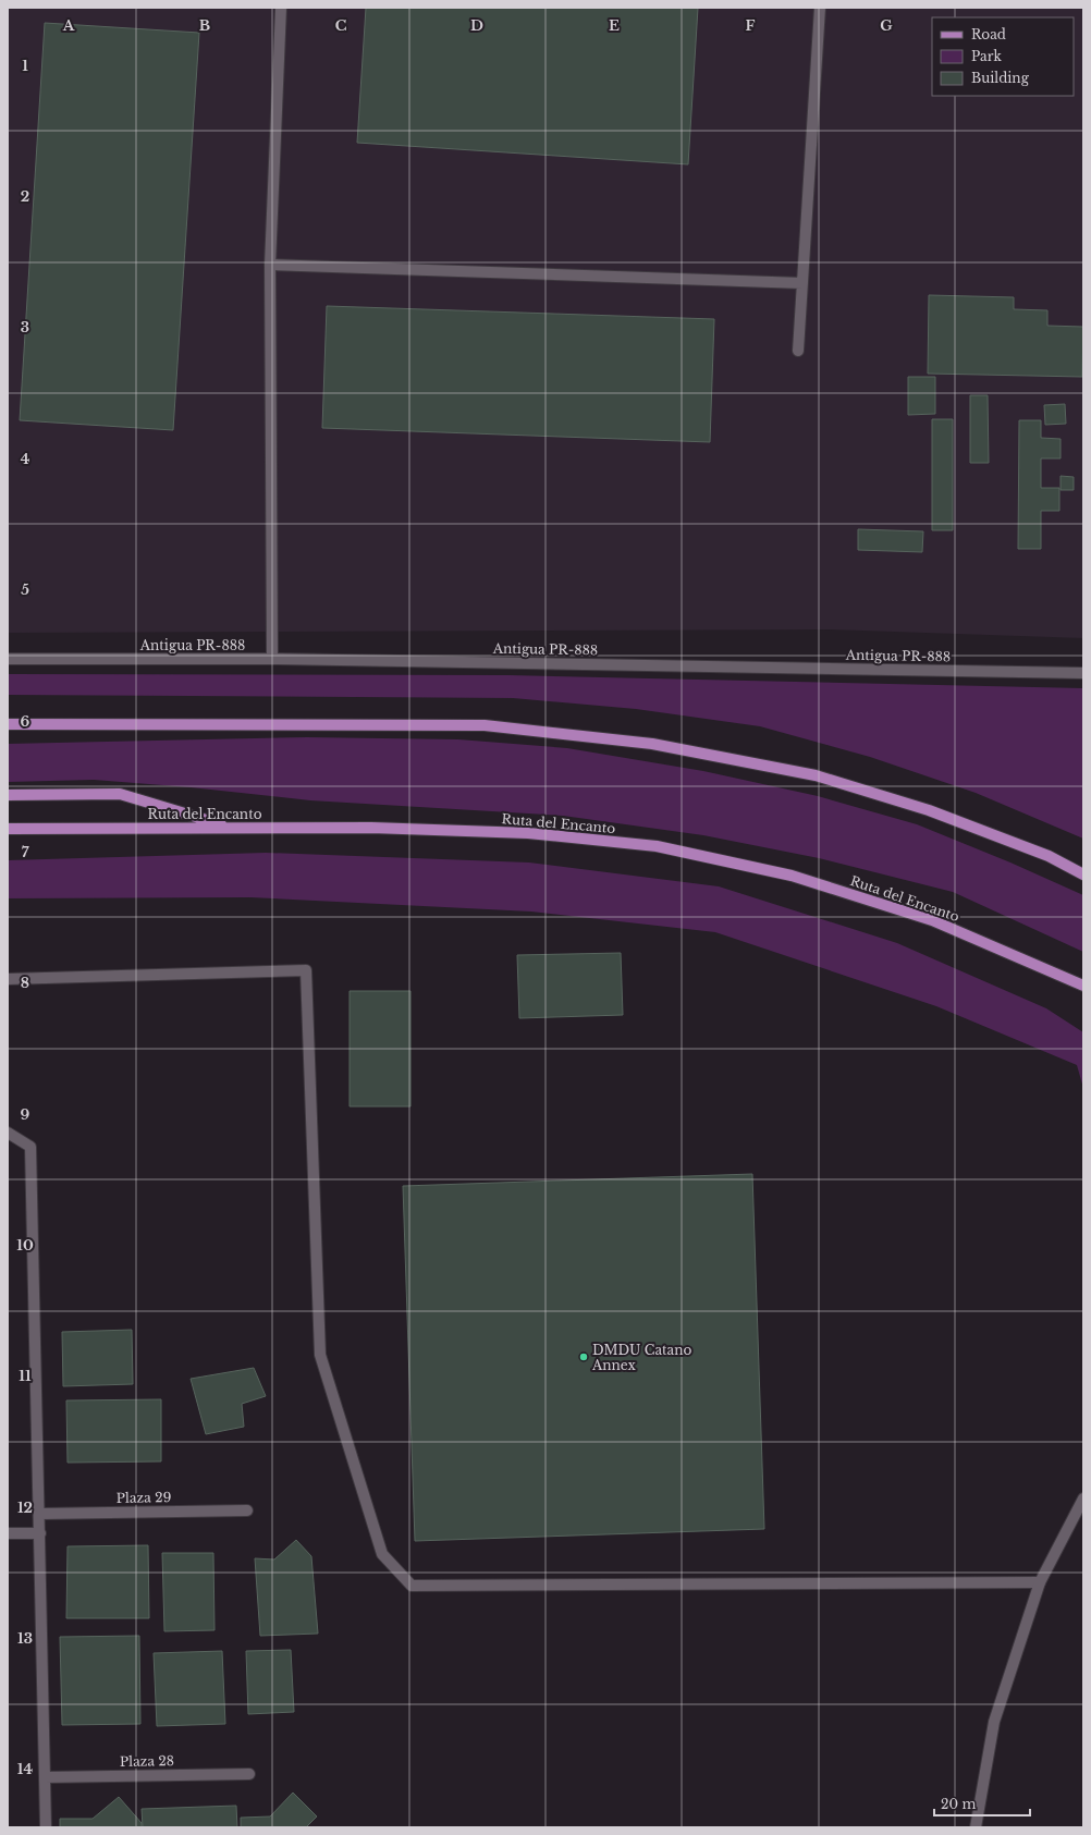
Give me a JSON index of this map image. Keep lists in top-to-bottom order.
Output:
{
  "streets": {
    "main road": ["Ruta del Encanto"],
    "street": ["Antigua PR-888", "Plaza 29", "Plaza 28"]
  },
  "places": ["DMDU Catano Annex"],
  "legend": ["Road", "Park", "Building"],
  "scale_bar": "20 m",
  "grid": {
    "columns": [
      "A",
      "B",
      "C",
      "D",
      "E",
      "F",
      "G"
    ],
    "rows": [
      "1",
      "2",
      "3",
      "4",
      "5",
      "6",
      "7",
      "8",
      "9",
      "10",
      "11",
      "12",
      "13",
      "14"
    ]
  }
}
